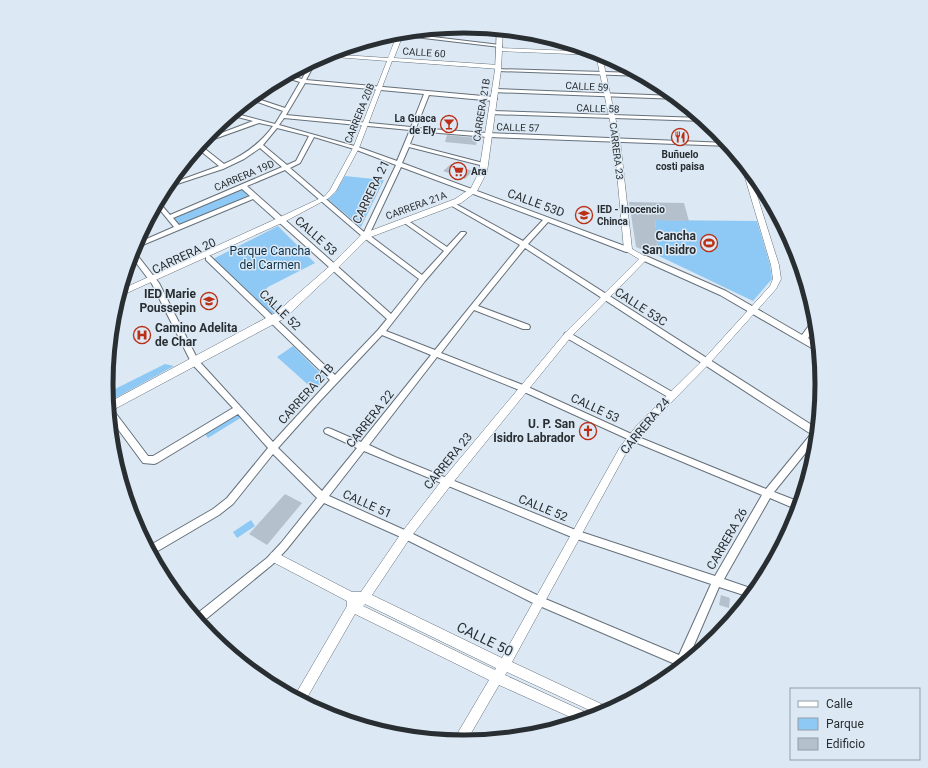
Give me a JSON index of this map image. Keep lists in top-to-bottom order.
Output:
{
  "streets": {
    "main road": ["CARRERA 21B", "CARRERA 21", "CARRERA 21A"],
    "street": [
      "CALLE 60",
      "CALLE 59",
      "CALLE 58",
      "CARRERA 20B",
      "CALLE 57",
      "CARRERA 23",
      "CARRERA 19D",
      "CALLE 53D",
      "CALLE 53",
      "CARRERA 20",
      "CALLE 53C",
      "CALLE 52",
      "CARRERA 22",
      "CARRERA 24",
      "CALLE 51",
      "CARRERA 26",
      "CALLE 50"
    ]
  },
  "crossings": [
    ["CALLE 60", "CARRERA 21B"],
    ["CALLE 60", "CARRERA 20B"],
    ["CALLE 60", "CARRERA 23"],
    ["CALLE 59", "CARRERA 21B"],
    ["CALLE 59", "CARRERA 23"],
    ["CALLE 58", "CARRERA 21B"],
    ["CALLE 58", "CARRERA 23"],
    ["CARRERA 21B", "CALLE 57"],
    ["CARRERA 21B", "CALLE 53D"],
    ["CARRERA 21B", "CARRERA 21A"],
    ["CARRERA 21B", "CALLE 53"],
    ["CARRERA 21B", "CALLE 52"],
    ["CARRERA 21B", "CALLE 51"],
    ["CARRERA 20B", "CALLE 57"],
    ["CARRERA 20B", "CALLE 53D"],
    ["CARRERA 20B", "CARRERA 20"],
    ["CALLE 57", "CARRERA 23"],
    ["CALLE 57", "CARRERA 21"],
    ["CARRERA 23", "CALLE 53D"],
    ["CARRERA 23", "CALLE 53"],
    ["CARRERA 23", "CALLE 53C"],
    ["CARRERA 23", "CALLE 52"],
    ["CARRERA 23", "CALLE 51"],
    ["CARRERA 23", "CALLE 50"],
    ["CARRERA 19D", "CALLE 53D"],
    ["CARRERA 19D", "CALLE 53"],
    ["CARRERA 21", "CALLE 53D"],
    ["CARRERA 21", "CARRERA 21A"],
    ["CARRERA 21", "CALLE 53"],
    ["CARRERA 21", "CALLE 52"],
    ["CARRERA 21", "CALLE 51"],
    ["CALLE 53D", "CARRERA 21A"],
    ["CALLE 53D", "CARRERA 22"],
    ["CALLE 53D", "CARRERA 24"],
    ["CARRERA 21A", "CALLE 53C"],
    ["CALLE 53", "CARRERA 20"],
    ["CALLE 53", "CARRERA 22"],
    ["CALLE 53", "CARRERA 24"],
    ["CALLE 53", "CARRERA 26"],
    ["CARRERA 20", "CALLE 52"],
    ["CARRERA 20", "CALLE 51"],
    ["CALLE 53C", "CARRERA 22"],
    ["CALLE 53C", "CARRERA 24"],
    ["CALLE 52", "CARRERA 22"],
    ["CALLE 52", "CARRERA 24"],
    ["CALLE 52", "CARRERA 26"],
    ["CARRERA 22", "CALLE 51"],
    ["CARRERA 22", "CALLE 50"],
    ["CARRERA 24", "CALLE 51"],
    ["CARRERA 24", "CALLE 50"]
  ],
  "parks": ["Parque Cancha del Carmen"],
  "places": {
    "bar": ["La Guaca de Ely"],
    "restaurant": ["Buñuelo costi paisa"],
    "supermarket": ["Ara"],
    "school or university": ["IED - Inocencio Chinca", "IED Marie Poussepin"],
    "sports": ["Cancha San Isidro"],
    "hospital": ["Camino Adelita de Char"],
    "church": ["U. P. San Isidro Labrador"]
  },
  "legend": ["Calle", "Parque", "Edificio"]
}
